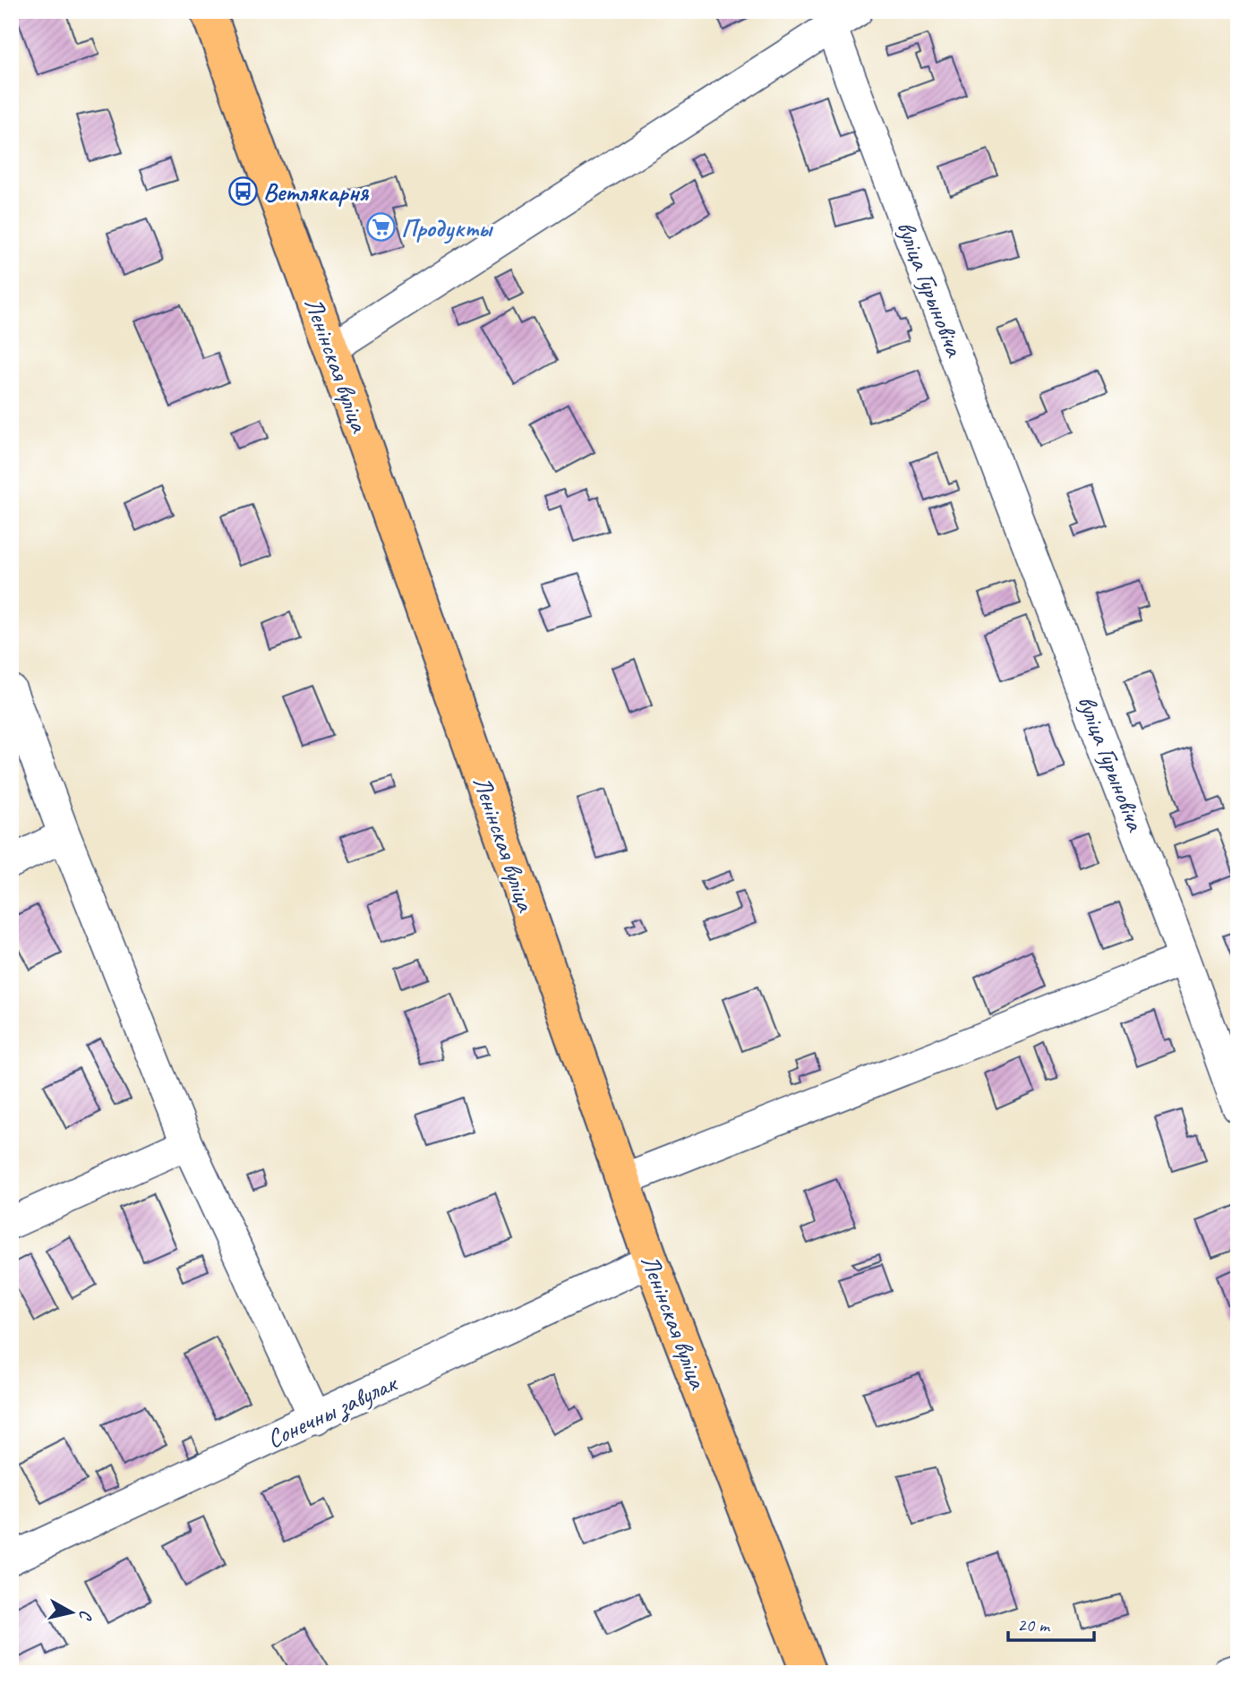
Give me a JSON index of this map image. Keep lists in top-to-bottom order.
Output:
{
  "streets": {
    "main road": ["Ленінская вуліца"],
    "street": ["вуліца Гурыновіча", "Сонечны завулак"]
  },
  "crossings": [
    ["вуліца Гурыновіча", "Ленінская вуліца"],
    ["Ленінская вуліца", "Сонечны завулак"]
  ],
  "places": {
    "bus stop": ["Ветлякарня"],
    "supermarket": ["Продукты"]
  },
  "scale_bar": "20 m",
  "north": "right"
}
